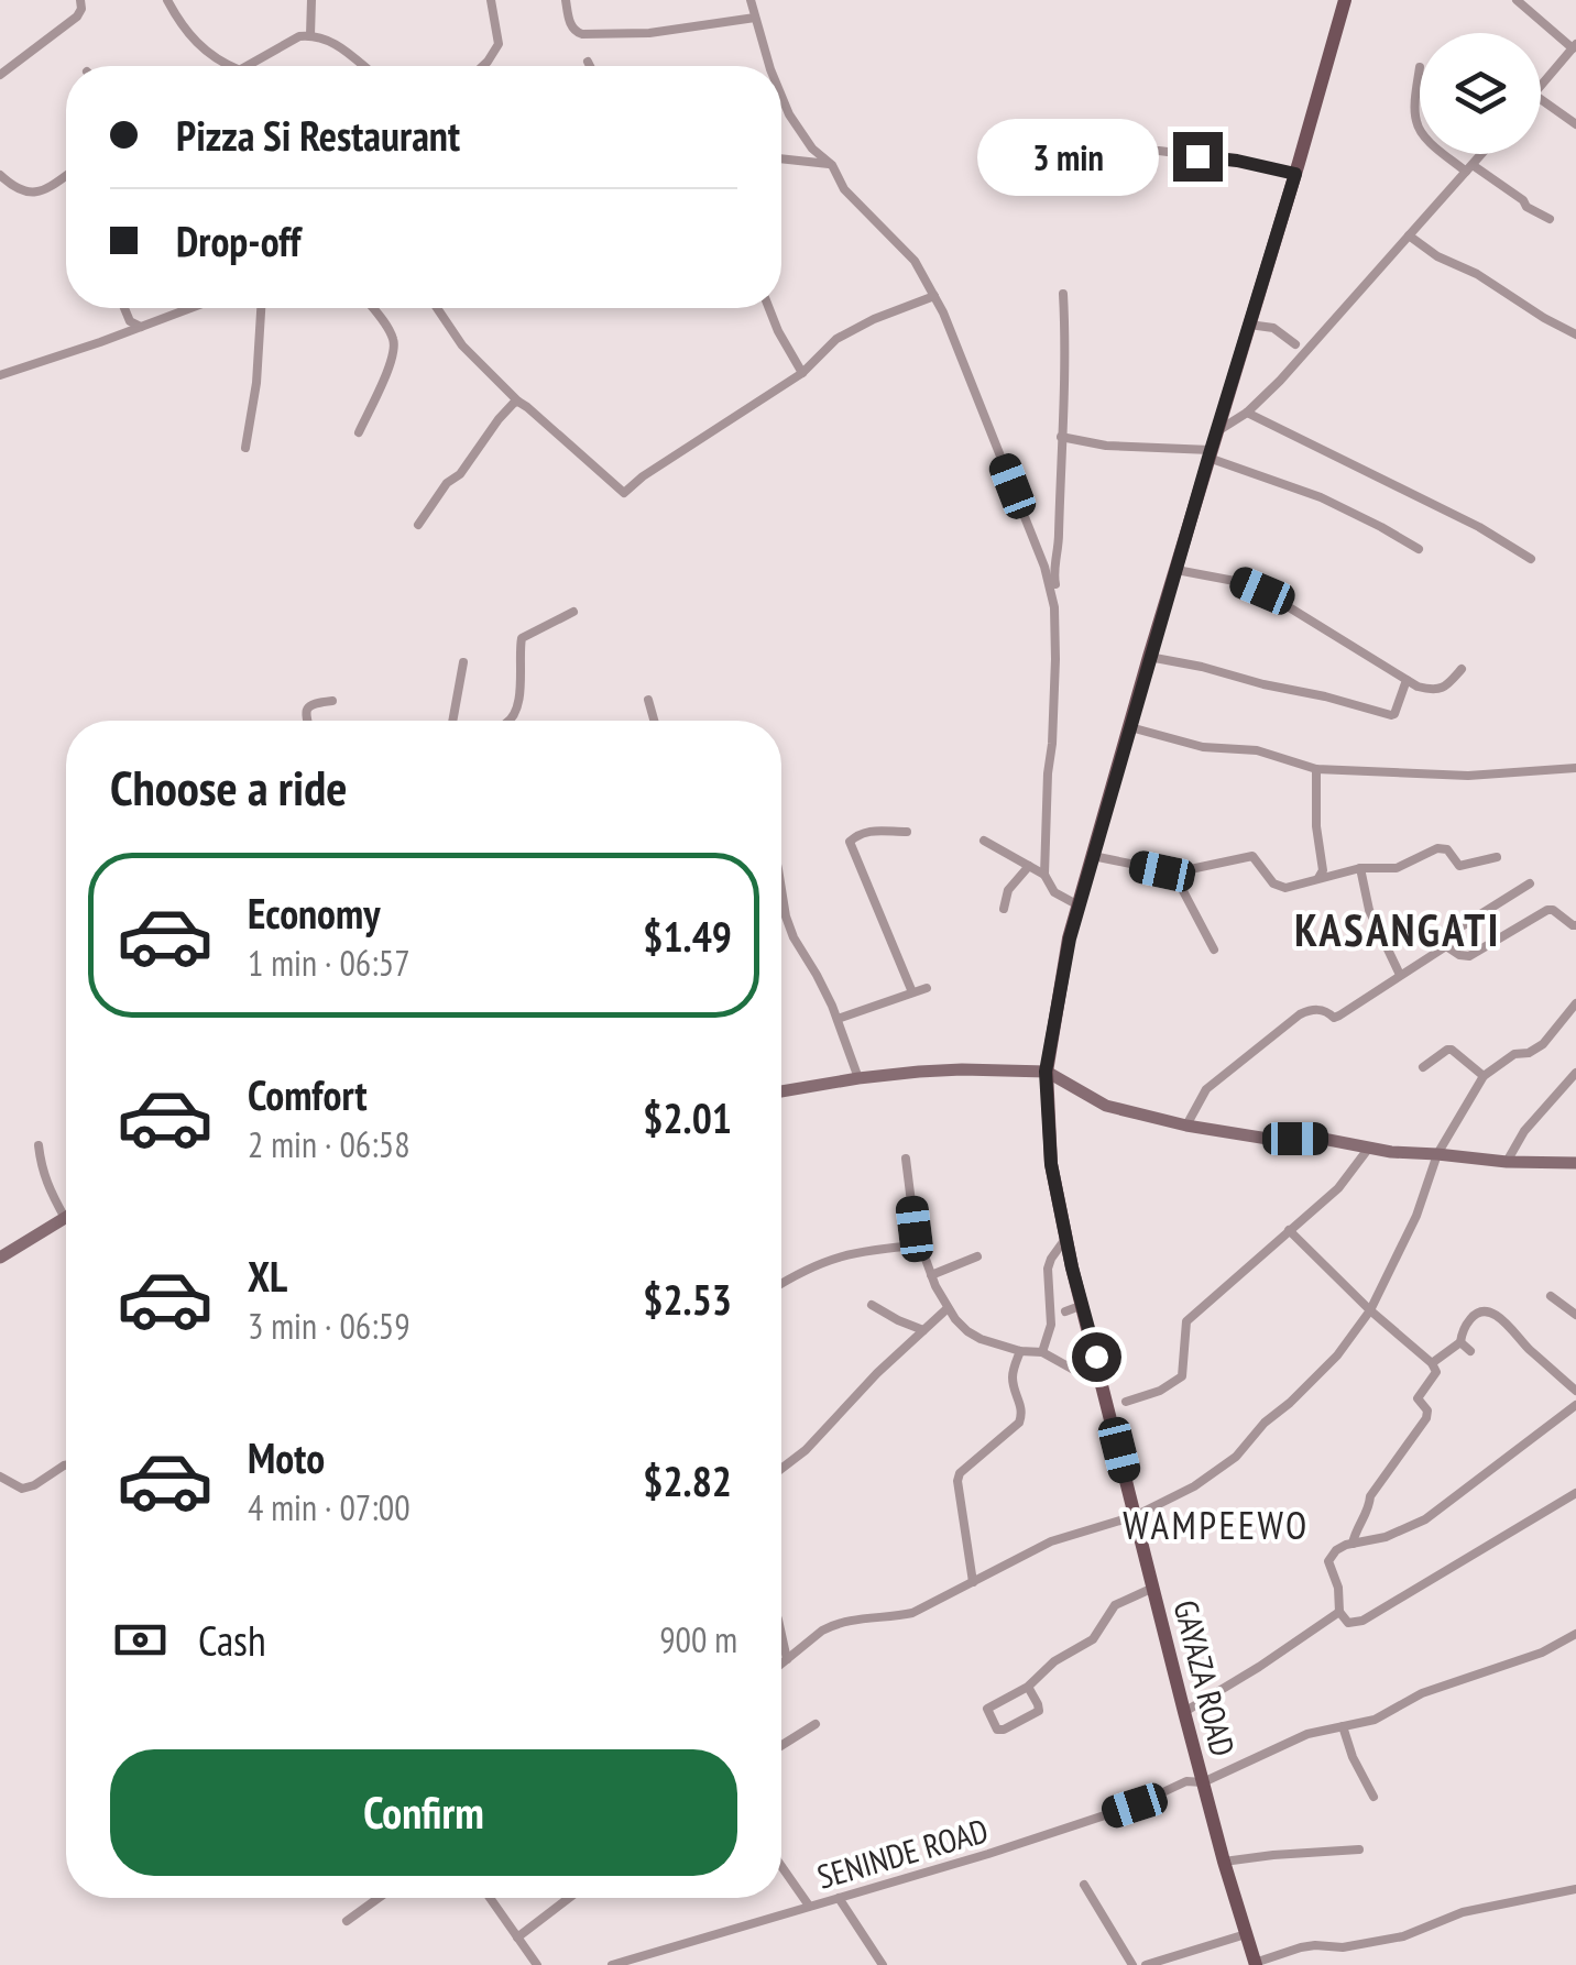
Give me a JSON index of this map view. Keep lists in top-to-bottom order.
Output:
{
  "streets": {
    "main road": ["GAYAZA ROAD"],
    "street": ["SENINDE ROAD"]
  },
  "crossings": [
    ["GAYAZA ROAD", "SENINDE ROAD"]
  ],
  "districts": ["KASANGATI", "WAMPEEWO"],
  "page": {
    "banner": ["Pizza Si Restaurant", "Drop-off"],
    "bubble": "3 min",
    "heading": "Choose a ride",
    "list": [
      {
        "name": "Economy",
        "note": "1 min · 06:57",
        "value": "$1.49"
      },
      {
        "name": "Comfort",
        "note": "2 min · 06:58",
        "value": "$2.01"
      },
      {
        "name": "XL",
        "note": "3 min · 06:59",
        "value": "$2.53"
      },
      {
        "name": "Moto",
        "note": "4 min · 07:00",
        "value": "$2.82"
      }
    ],
    "pay": ["Cash", "900 m"],
    "buttons": "Confirm"
  }
}
